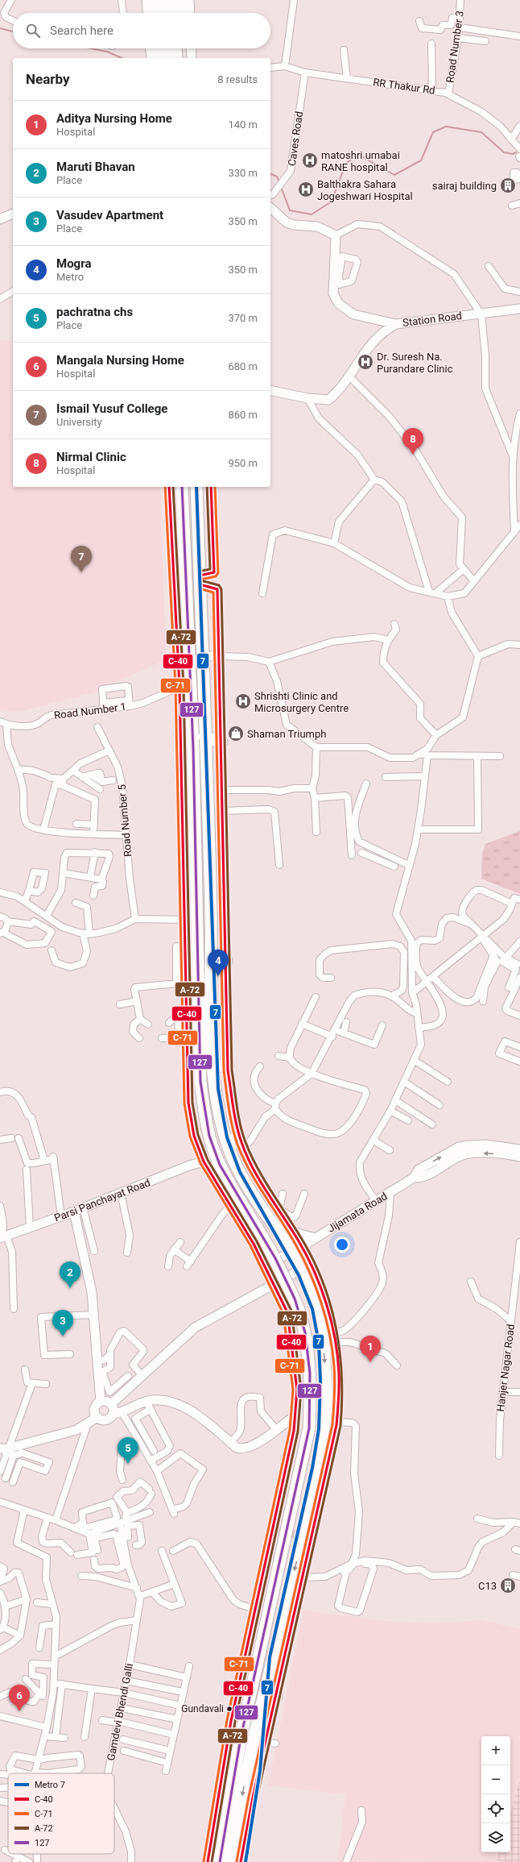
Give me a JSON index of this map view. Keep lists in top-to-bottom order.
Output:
{
  "streets": {
    "street": [
      "Road Number 3",
      "RR Thakur Rd",
      "Caves Road",
      "Station Road",
      "Road Number 1",
      "Road Number 5",
      "Parsi Panchayat Road",
      "Jijamata Road",
      "Hanjer Nagar Road",
      "Gamdevi Bhendi Galli"
    ]
  },
  "crossings": [
    ["Road Number 3", "RR Thakur Rd"],
    ["RR Thakur Rd", "Caves Road"]
  ],
  "places": {
    "hospital": [
      "matoshri umabai RANE hospital",
      "Balthakra Sahara Jogeshwari Hospital",
      "Dr. Suresh Na. Purandare Clinic",
      "Shrishti Clinic and Microsurgery Centre"
    ],
    "building": ["sairaj building", "C13"],
    "shop": ["Shaman Triumph"],
    "other": ["Gundavali"]
  },
  "lines": [
    "metro line 7",
    "transit line C-40",
    "transit line C-71",
    "transit line A-72",
    "transit line 127"
  ],
  "legend": [
    "Metro 7",
    "C-40",
    "C-71",
    "A-72",
    "127"
  ],
  "page": {
    "search": "Search here",
    "heading": ["Nearby", "8 results"],
    "list": [
      {
        "mark": "1",
        "name": "Aditya Nursing Home",
        "note": "Hospital",
        "value": "140 m"
      },
      {
        "mark": "2",
        "name": "Maruti Bhavan",
        "note": "Place",
        "value": "330 m"
      },
      {
        "mark": "3",
        "name": "Vasudev Apartment",
        "note": "Place",
        "value": "350 m"
      },
      {
        "mark": "4",
        "name": "Mogra",
        "note": "Metro",
        "value": "350 m"
      },
      {
        "mark": "5",
        "name": "pachratna chs",
        "note": "Place",
        "value": "370 m"
      },
      {
        "mark": "6",
        "name": "Mangala Nursing Home",
        "note": "Hospital",
        "value": "680 m"
      },
      {
        "mark": "7",
        "name": "Ismail Yusuf College",
        "note": "University",
        "value": "860 m"
      },
      {
        "mark": "8",
        "name": "Nirmal Clinic",
        "note": "Hospital",
        "value": "950 m"
      }
    ],
    "pins": [
      "8",
      "7",
      "4",
      "2",
      "3",
      "1",
      "5",
      "6"
    ],
    "map_buttons": ["+", "−"]
  }
}
